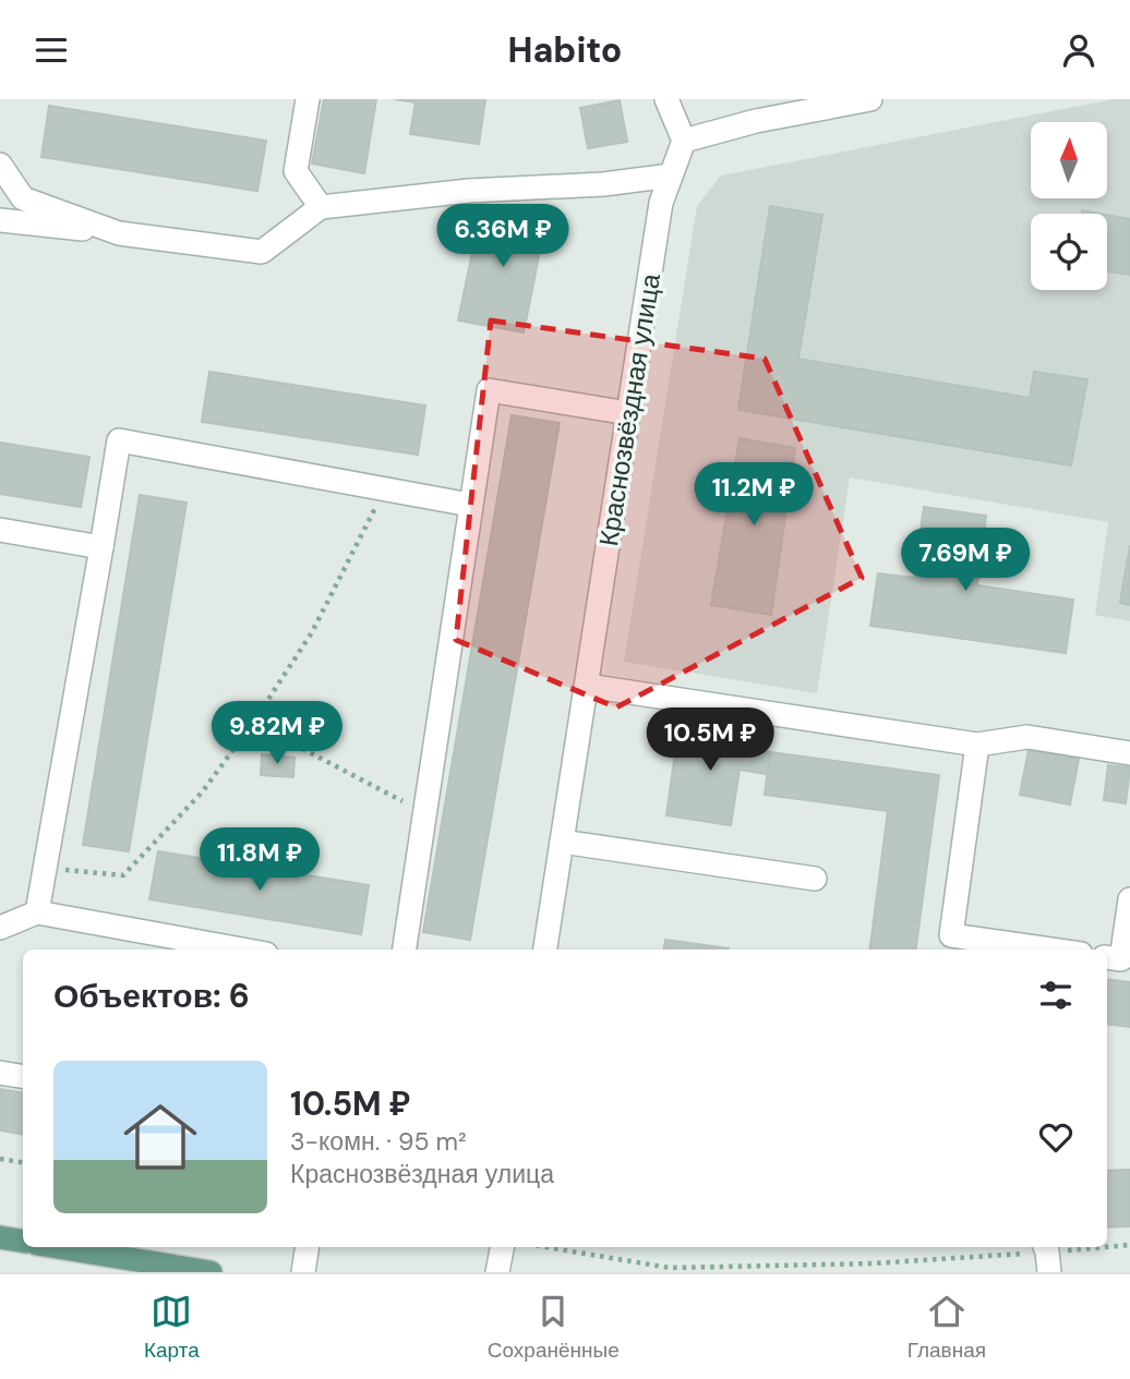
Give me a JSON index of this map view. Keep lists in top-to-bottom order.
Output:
{
  "streets": {
    "street": ["Краснозвёздная улица"]
  },
  "north": "top",
  "page": {
    "header": "Habito",
    "price": [
      "6.36M ₽",
      "11.2M ₽",
      "7.69M ₽",
      "9.82M ₽",
      "10.5M ₽",
      "11.8M ₽"
    ],
    "heading": "Объектов: 6",
    "list": [
      {
        "name": "10.5M ₽",
        "note": "3-комн. · 95 m² · Краснозвёздная улица"
      }
    ],
    "tabs": ["Карта", "Сохранённые", "Главная"]
  }
}
